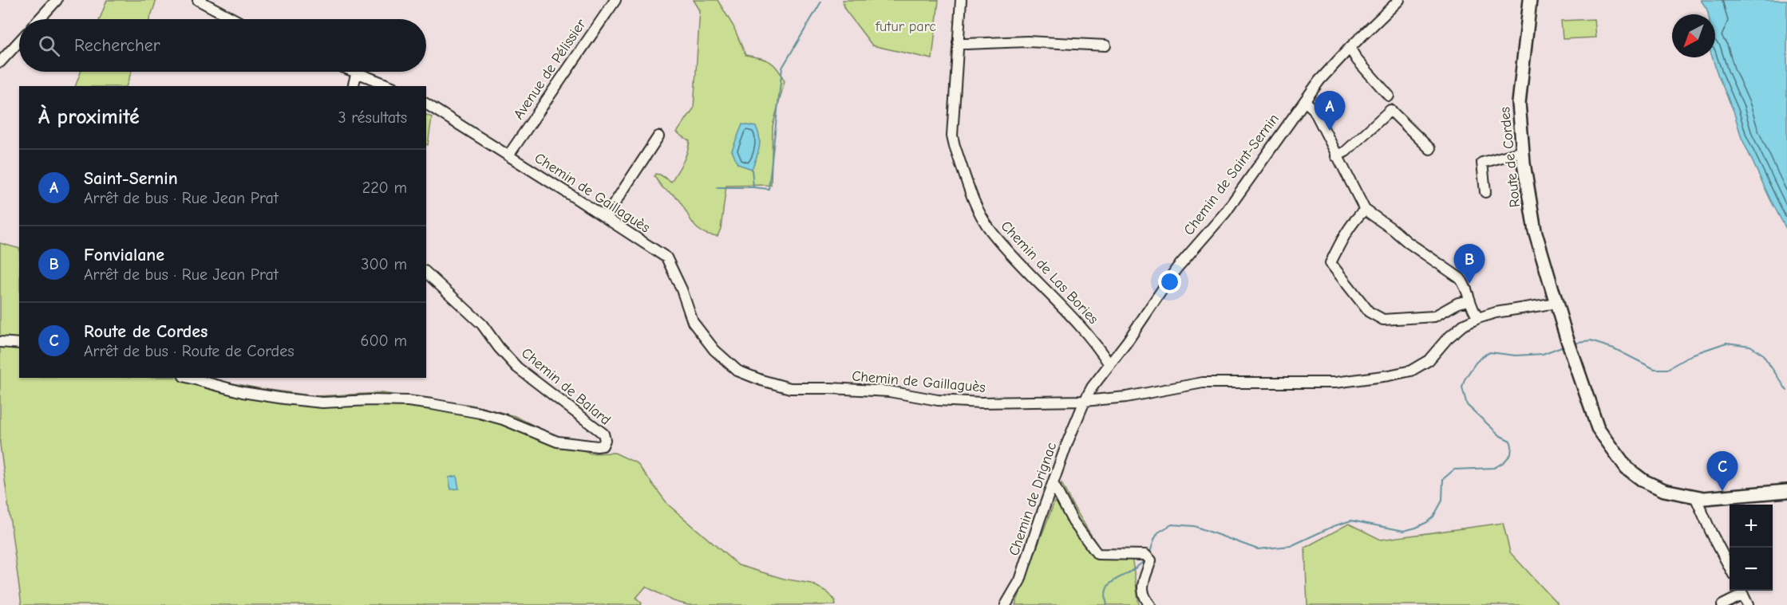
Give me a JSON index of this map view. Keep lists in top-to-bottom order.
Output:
{
  "streets": {
    "main road": ["Route de Cordes"],
    "street": [
      "Avenue de Pélissier",
      "Chemin de Saint-Sernin",
      "Chemin de Gaillaguès",
      "Chemin de Las Bories",
      "Chemin de Balard",
      "Chemin de Drignac"
    ]
  },
  "crossings": [
    ["Avenue de Pélissier", "Chemin de Gaillaguès"],
    ["Route de Cordes", "Chemin de Gaillaguès"],
    ["Chemin de Saint-Sernin", "Chemin de Gaillaguès"],
    ["Chemin de Saint-Sernin", "Chemin de Las Bories"],
    ["Chemin de Saint-Sernin", "Chemin de Drignac"],
    ["Chemin de Gaillaguès", "Chemin de Drignac"]
  ],
  "parks": ["futur parc"],
  "north": "bottom left",
  "page": {
    "search": "Rechercher",
    "heading": ["À proximité", "3 résultats"],
    "pins": ["A", "B", "C"],
    "list": [
      {
        "mark": "A",
        "name": "Saint-Sernin",
        "note": "Arrêt de bus · Rue Jean Prat",
        "value": "220 m"
      },
      {
        "mark": "B",
        "name": "Fonvialane",
        "note": "Arrêt de bus · Rue Jean Prat",
        "value": "300 m"
      },
      {
        "mark": "C",
        "name": "Route de Cordes",
        "note": "Arrêt de bus · Route de Cordes",
        "value": "600 m"
      }
    ],
    "map_buttons": ["+", "−"]
  }
}
